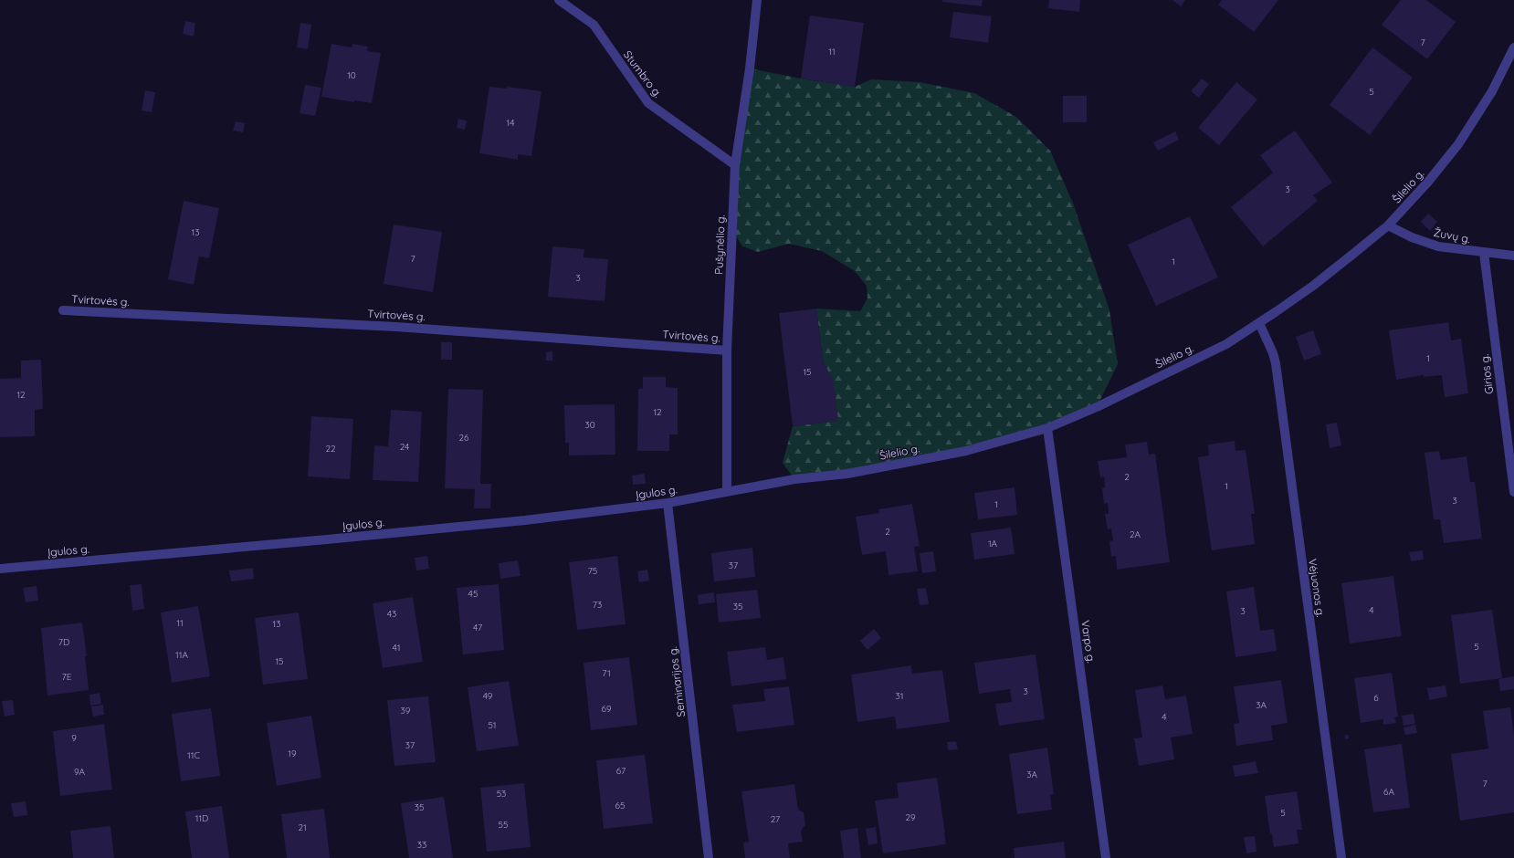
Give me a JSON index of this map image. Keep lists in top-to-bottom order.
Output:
{
  "streets": {
    "street": [
      "Stumbro g.",
      "Šilelio g.",
      "Žuvų g.",
      "Pušynėlio g.",
      "Tvirtovės g.",
      "Girios g.",
      "Įgulos g.",
      "Vėjuonos g.",
      "Varpo g.",
      "Seminarijos g."
    ]
  },
  "crossings": [
    ["Stumbro g.", "Pušynėlio g."],
    ["Šilelio g.", "Žuvų g."],
    ["Šilelio g.", "Pušynėlio g."],
    ["Šilelio g.", "Įgulos g."],
    ["Šilelio g.", "Vėjuonos g."],
    ["Šilelio g.", "Varpo g."],
    ["Žuvų g.", "Girios g."],
    ["Pušynėlio g.", "Tvirtovės g."],
    ["Pušynėlio g.", "Įgulos g."],
    ["Įgulos g.", "Seminarijos g."]
  ],
  "house_numbers": [
    "7",
    "11",
    "10",
    "5",
    "14",
    "3",
    "13",
    "7",
    "1",
    "3",
    "1",
    "15",
    "12",
    "12",
    "30",
    "26",
    "24",
    "22",
    "2",
    "1",
    "3",
    "1",
    "2",
    "2A",
    "1A",
    "37",
    "75",
    "45",
    "73",
    "35",
    "4",
    "3",
    "43",
    "11",
    "13",
    "47",
    "7D",
    "5",
    "41",
    "11A",
    "15",
    "71",
    "7E",
    "3",
    "49",
    "31",
    "6",
    "3A",
    "69",
    "39",
    "4",
    "51",
    "9",
    "37",
    "19",
    "11C",
    "67",
    "9A",
    "3A",
    "7",
    "6A",
    "53",
    "65",
    "35",
    "5",
    "29",
    "11D",
    "27",
    "55",
    "21",
    "33"
  ]
}
